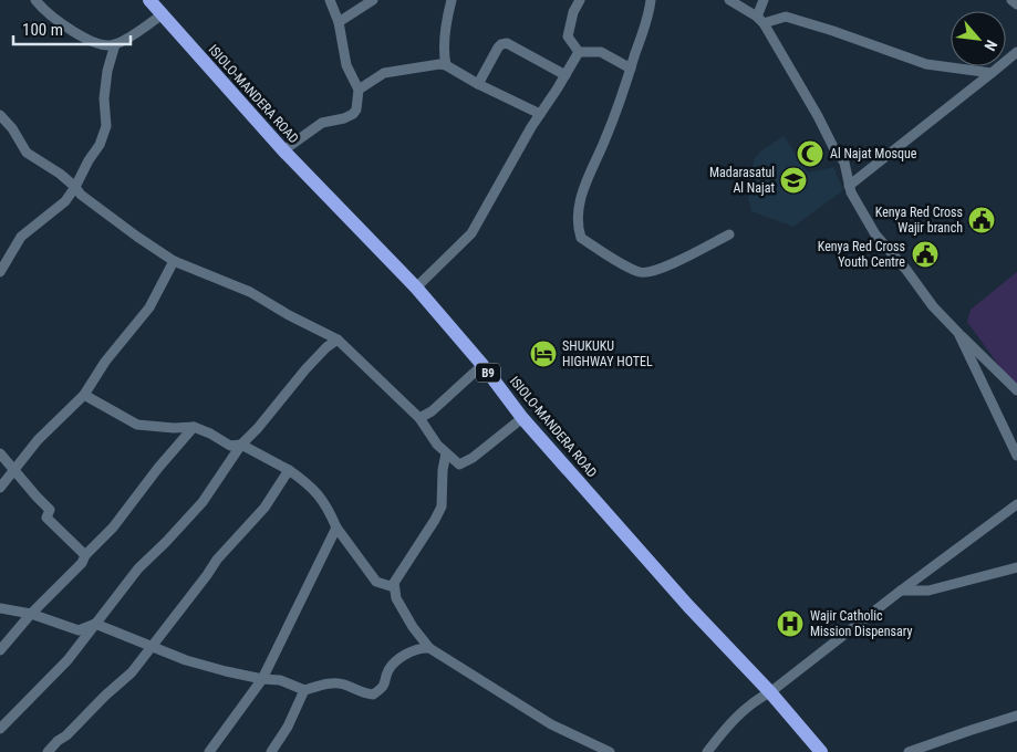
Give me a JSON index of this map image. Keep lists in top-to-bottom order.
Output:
{
  "streets": {
    "highway": ["ISIOLO-MANDERA ROAD", "B9"]
  },
  "places": {
    "mosque": ["Al Najat Mosque"],
    "school or university": ["Madarasatul Al Najat"],
    "public building": ["Kenya Red Cross Wajir branch", "Kenya Red Cross Youth Centre"],
    "hotel": ["SHUKUKU HIGHWAY HOTEL"],
    "hospital": ["Wajir Catholic Mission Dispensary"]
  },
  "scale_bar": "100 m",
  "north": "bottom right"
}
